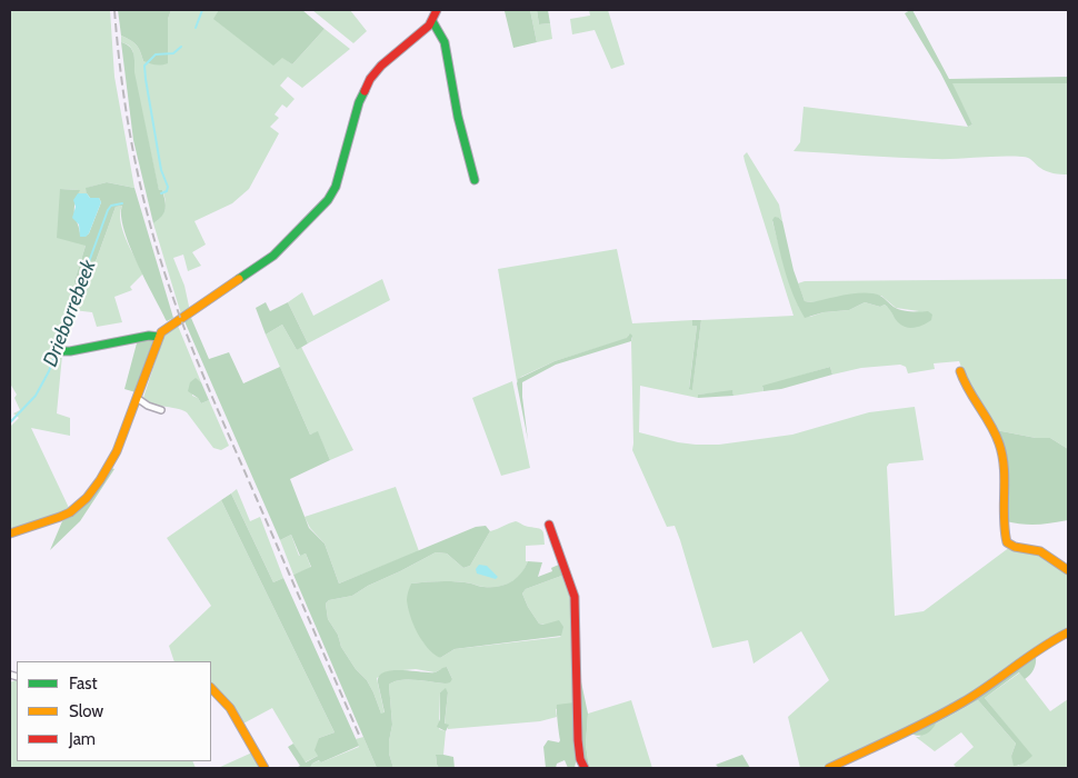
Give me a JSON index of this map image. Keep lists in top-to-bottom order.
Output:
{
  "water": ["Drieborrebeek"],
  "legend": ["Fast", "Slow", "Jam"]
}
